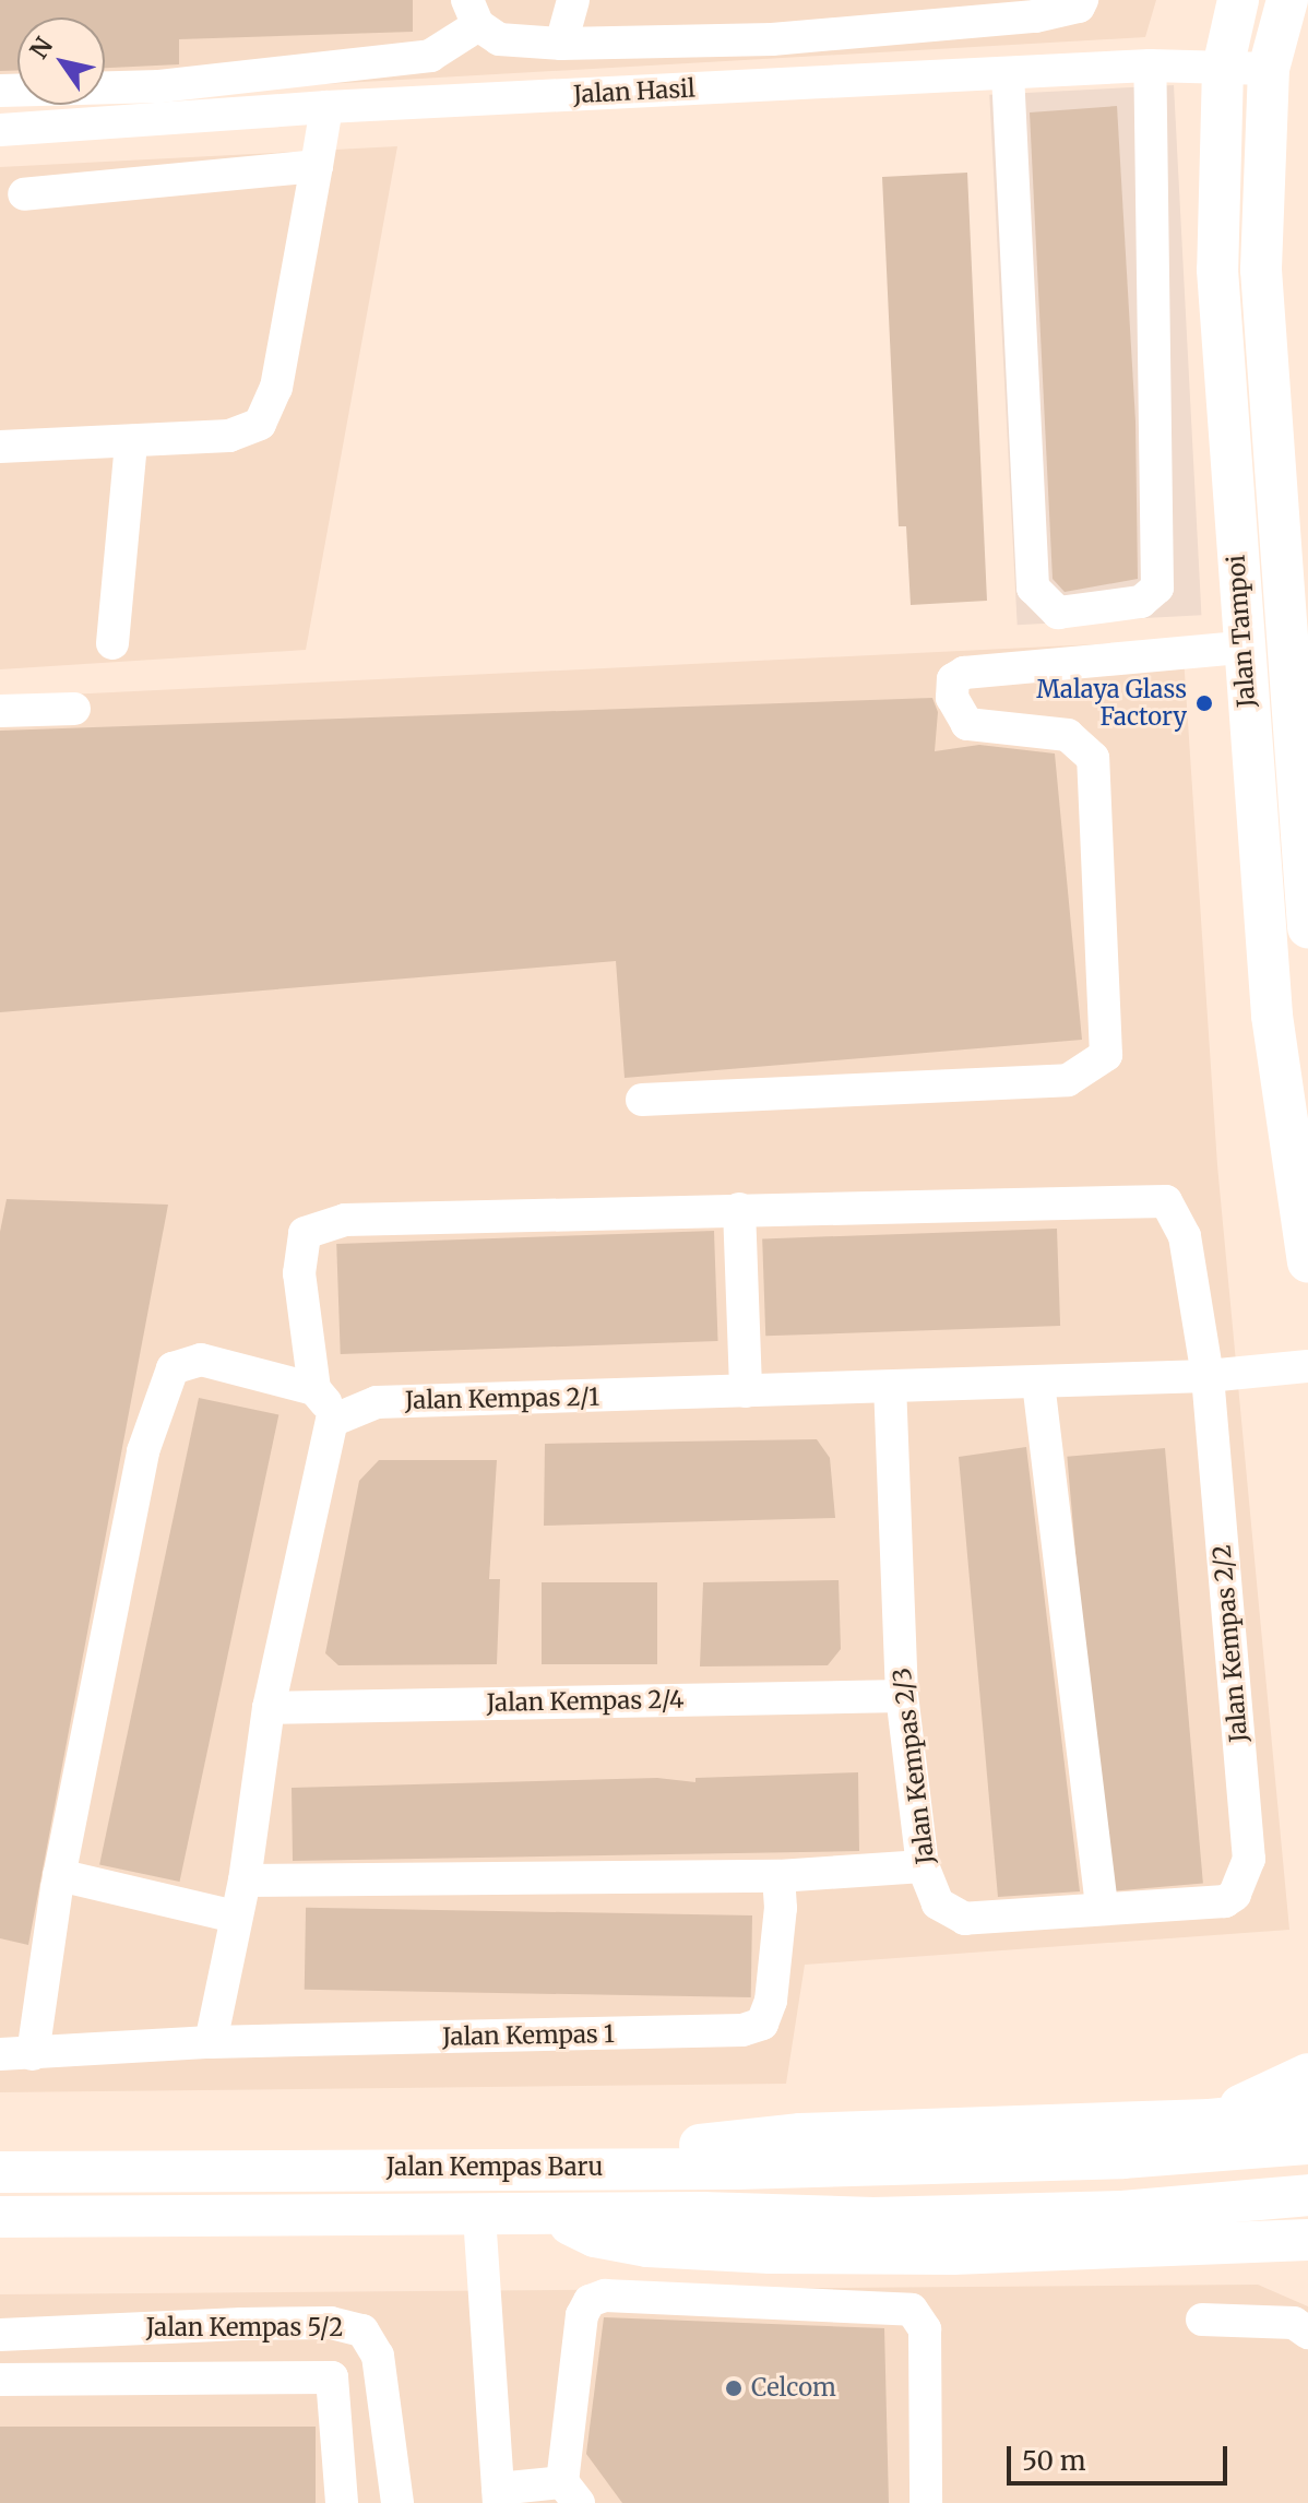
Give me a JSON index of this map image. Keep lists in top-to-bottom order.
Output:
{
  "streets": {
    "main road": ["Jalan Tampoi", "Jalan Kempas Baru"],
    "street": [
      "Jalan Hasil",
      "Jalan Kempas 2/1",
      "Jalan Kempas 2/2",
      "Jalan Kempas 2/4",
      "Jalan Kempas 2/3",
      "Jalan Kempas 1",
      "Jalan Kempas 5/2"
    ]
  },
  "crossings": [
    ["Jalan Hasil", "Jalan Tampoi"],
    ["Jalan Kempas 2/1", "Jalan Kempas 2/2"],
    ["Jalan Kempas 2/1", "Jalan Kempas 2/3"],
    ["Jalan Kempas 2/2", "Jalan Kempas 2/3"],
    ["Jalan Kempas 2/4", "Jalan Kempas 2/3"]
  ],
  "places": ["Malaya Glass Factory", "Celcom"],
  "scale_bar": "50 m",
  "north": "top left"
}
